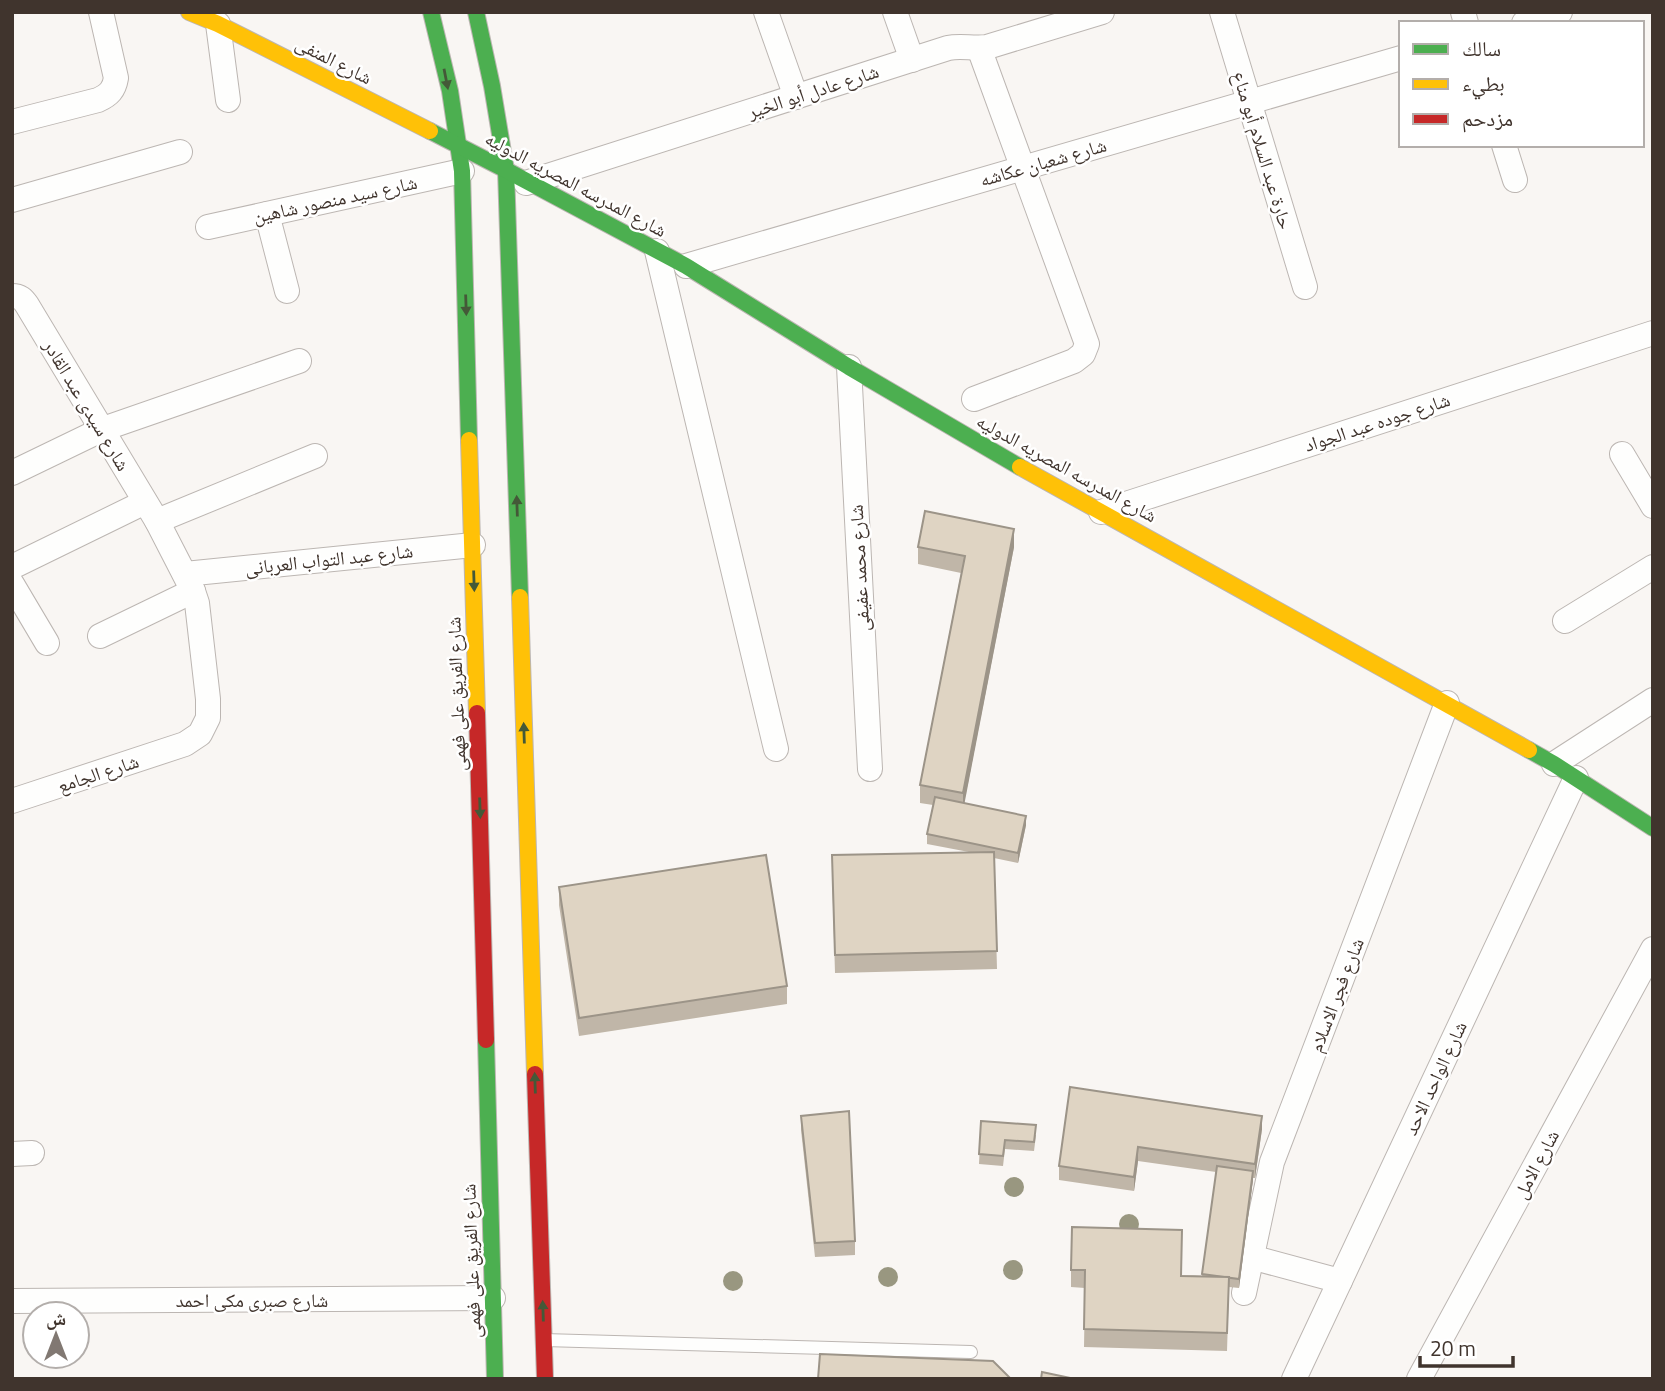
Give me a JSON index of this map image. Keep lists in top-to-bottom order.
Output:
{
  "streets": {
    "street": [
      "شارع المنفى",
      "شارع عادل أبو الخير",
      "حارة عبد السلام أبو مناع",
      "شارع شعبان عكاشه",
      "شارع المدرسه المصريه الدوليه",
      "شارع سيد منصور شاهين",
      "شارع سيدى عبد القادر",
      "شارع جوده عبد الجواد",
      "شارع عبد التواب العربانى",
      "شارع محمد عفيفى",
      "شارع الفريق على فهمى",
      "شارع الجامع",
      "شارع فجر الاسلام",
      "شارع الواحد الاحد",
      "شارع الامل",
      "شارع صبرى مكى احمد"
    ]
  },
  "crossings": [
    ["شارع المنفى", "شارع المدرسه المصريه الدوليه"],
    ["شارع المنفى", "شارع سيد منصور شاهين"],
    ["شارع المنفى", "شارع الفريق على فهمى"],
    ["شارع عادل أبو الخير", "شارع المدرسه المصريه الدوليه"],
    ["حارة عبد السلام أبو مناع", "شارع شعبان عكاشه"],
    ["شارع شعبان عكاشه", "شارع المدرسه المصريه الدوليه"],
    ["شارع المدرسه المصريه الدوليه", "شارع سيد منصور شاهين"],
    ["شارع المدرسه المصريه الدوليه", "شارع جوده عبد الجواد"],
    ["شارع المدرسه المصريه الدوليه", "شارع محمد عفيفى"],
    ["شارع المدرسه المصريه الدوليه", "شارع الفريق على فهمى"],
    ["شارع المدرسه المصريه الدوليه", "شارع فجر الاسلام"],
    ["شارع المدرسه المصريه الدوليه", "شارع الواحد الاحد"],
    ["شارع سيد منصور شاهين", "شارع الفريق على فهمى"],
    ["شارع سيدى عبد القادر", "شارع عبد التواب العربانى"],
    ["شارع سيدى عبد القادر", "شارع الجامع"],
    ["شارع عبد التواب العربانى", "شارع الفريق على فهمى"],
    ["شارع الفريق على فهمى", "شارع صبرى مكى احمد"]
  ],
  "legend": ["سالك", "بطيء", "مزدحم"],
  "scale_bar": "20 m",
  "north": "top"
}
